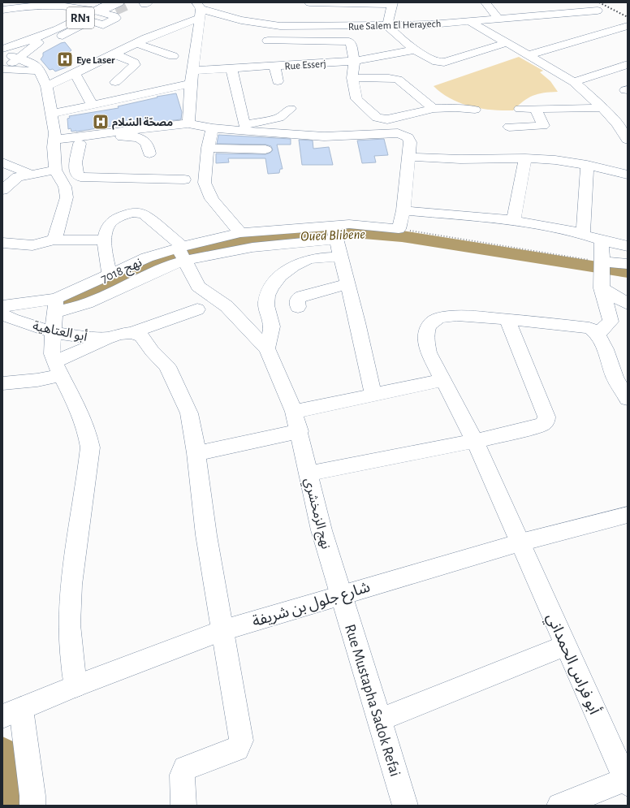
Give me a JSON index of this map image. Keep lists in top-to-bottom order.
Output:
{
  "streets": {
    "street": [
      "RN1",
      "Rue Salem El Herayech",
      "Rue Esserj",
      "نهج 7018",
      "أبو العتاهية",
      "نهج الزمخشري",
      "شارع جلول بن شريفة",
      "أبو فراس الحمداني",
      "Rue Mustapha Sadok Refai"
    ]
  },
  "crossings": [
    ["نهج الزمخشري", "شارع جلول بن شريفة"],
    ["نهج الزمخشري", "Rue Mustapha Sadok Refai"],
    ["شارع جلول بن شريفة", "أبو فراس الحمداني"],
    ["شارع جلول بن شريفة", "Rue Mustapha Sadok Refai"]
  ],
  "water": ["Oued Blibene"],
  "places": {
    "hospital": ["Eye Laser", "مصحّة السّلام"]
  }
}
